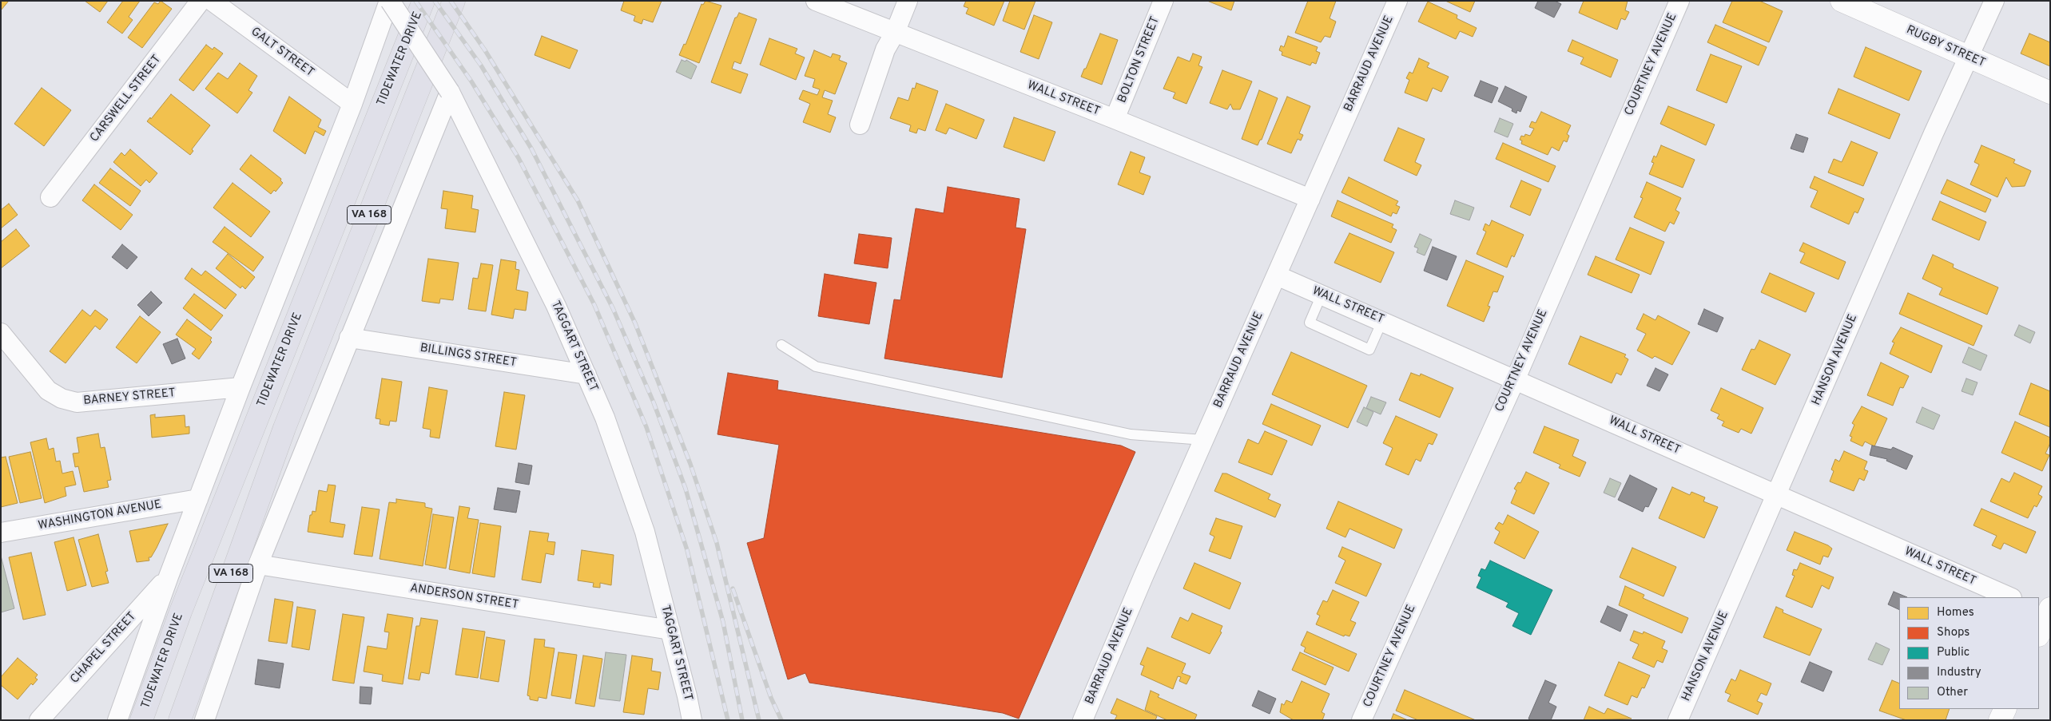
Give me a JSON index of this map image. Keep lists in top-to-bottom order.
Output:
{
  "streets": {
    "highway": ["TIDEWATER DRIVE", "VA 168"],
    "street": [
      "RUGBY STREET",
      "GALT STREET",
      "BOLTON STREET",
      "BARRAUD AVENUE",
      "COURTNEY AVENUE",
      "CARSWELL STREET",
      "WALL STREET",
      "TAGGART STREET",
      "BILLINGS STREET",
      "HANSON AVENUE",
      "BARNEY STREET",
      "WASHINGTON AVENUE",
      "ANDERSON STREET",
      "CHAPEL STREET"
    ]
  },
  "crossings": [
    ["RUGBY STREET", "HANSON AVENUE"],
    ["GALT STREET", "TIDEWATER DRIVE"],
    ["TIDEWATER DRIVE", "TAGGART STREET"],
    ["TIDEWATER DRIVE", "BARNEY STREET"],
    ["TIDEWATER DRIVE", "WASHINGTON AVENUE"],
    ["TIDEWATER DRIVE", "CHAPEL STREET"],
    ["BOLTON STREET", "WALL STREET"],
    ["BARRAUD AVENUE", "WALL STREET"],
    ["COURTNEY AVENUE", "WALL STREET"],
    ["WALL STREET", "HANSON AVENUE"],
    ["TAGGART STREET", "BILLINGS STREET"],
    ["TAGGART STREET", "ANDERSON STREET"]
  ],
  "legend": [
    "Homes",
    "Shops",
    "Public",
    "Industry",
    "Other"
  ]
}
